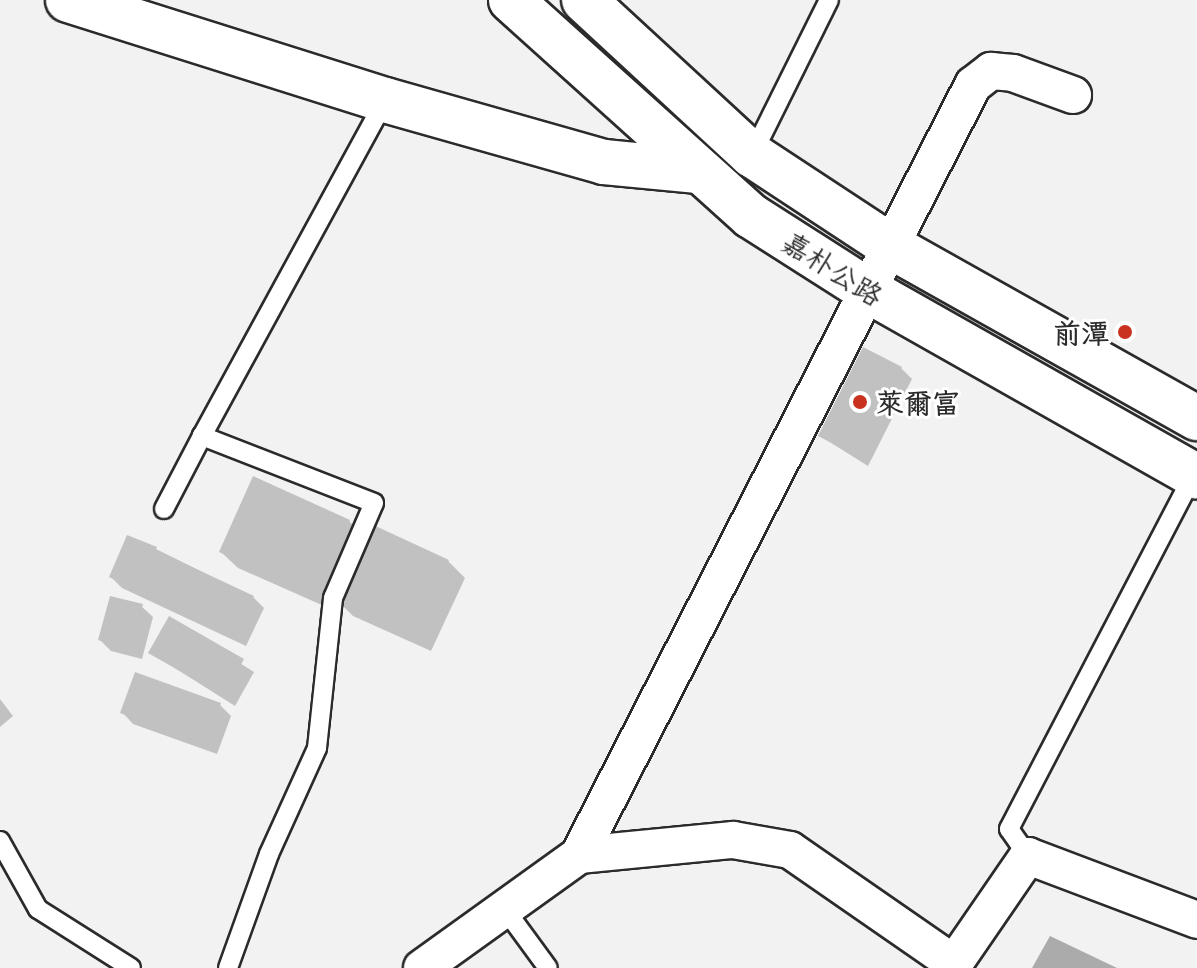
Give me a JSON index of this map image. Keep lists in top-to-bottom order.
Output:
{
  "streets": {
    "main road": ["嘉朴公路"]
  },
  "places": ["前潭", "萊爾富"]
}
